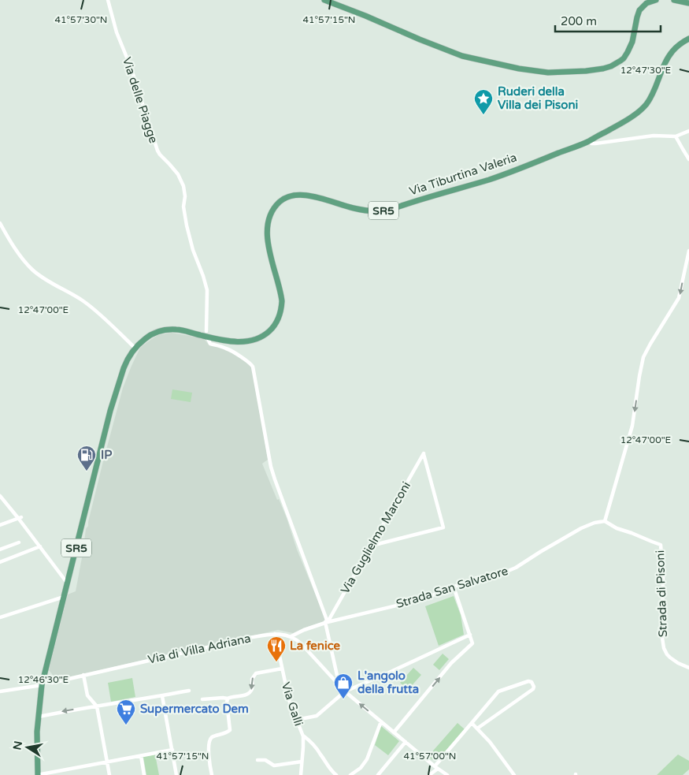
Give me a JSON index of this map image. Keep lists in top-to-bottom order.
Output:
{
  "streets": {
    "main road": ["Via Tiburtina Valeria", "SR5"],
    "street": [
      "Via delle Piagge",
      "Via Guglielmo Marconi",
      "Strada San Salvatore",
      "Strada di Pisoni",
      "Via di Villa Adriana",
      "Via Galli"
    ]
  },
  "crossings": [
    ["Via delle Piagge", "Via Tiburtina Valeria"],
    ["Via Tiburtina Valeria", "Via di Villa Adriana"],
    ["Via Guglielmo Marconi", "Strada San Salvatore"],
    ["Strada San Salvatore", "Strada di Pisoni"],
    ["Strada San Salvatore", "Via di Villa Adriana"],
    ["Via di Villa Adriana", "Via Galli"]
  ],
  "places": {
    "place": ["Ruderi della Villa dei Pisoni"],
    "fuel station": ["IP"],
    "restaurant": ["La fenice"],
    "shop": ["L'angolo della frutta"],
    "supermarket": ["Supermercato Dem"]
  },
  "scale_bar": "200 m",
  "north": "left",
  "coordinates": [
    "41°57'30\"N",
    "41°57'15\"N",
    "12°47'30\"E",
    "12°47'00\"E",
    "12°46'30\"E",
    "41°57'00\"N"
  ]
}
